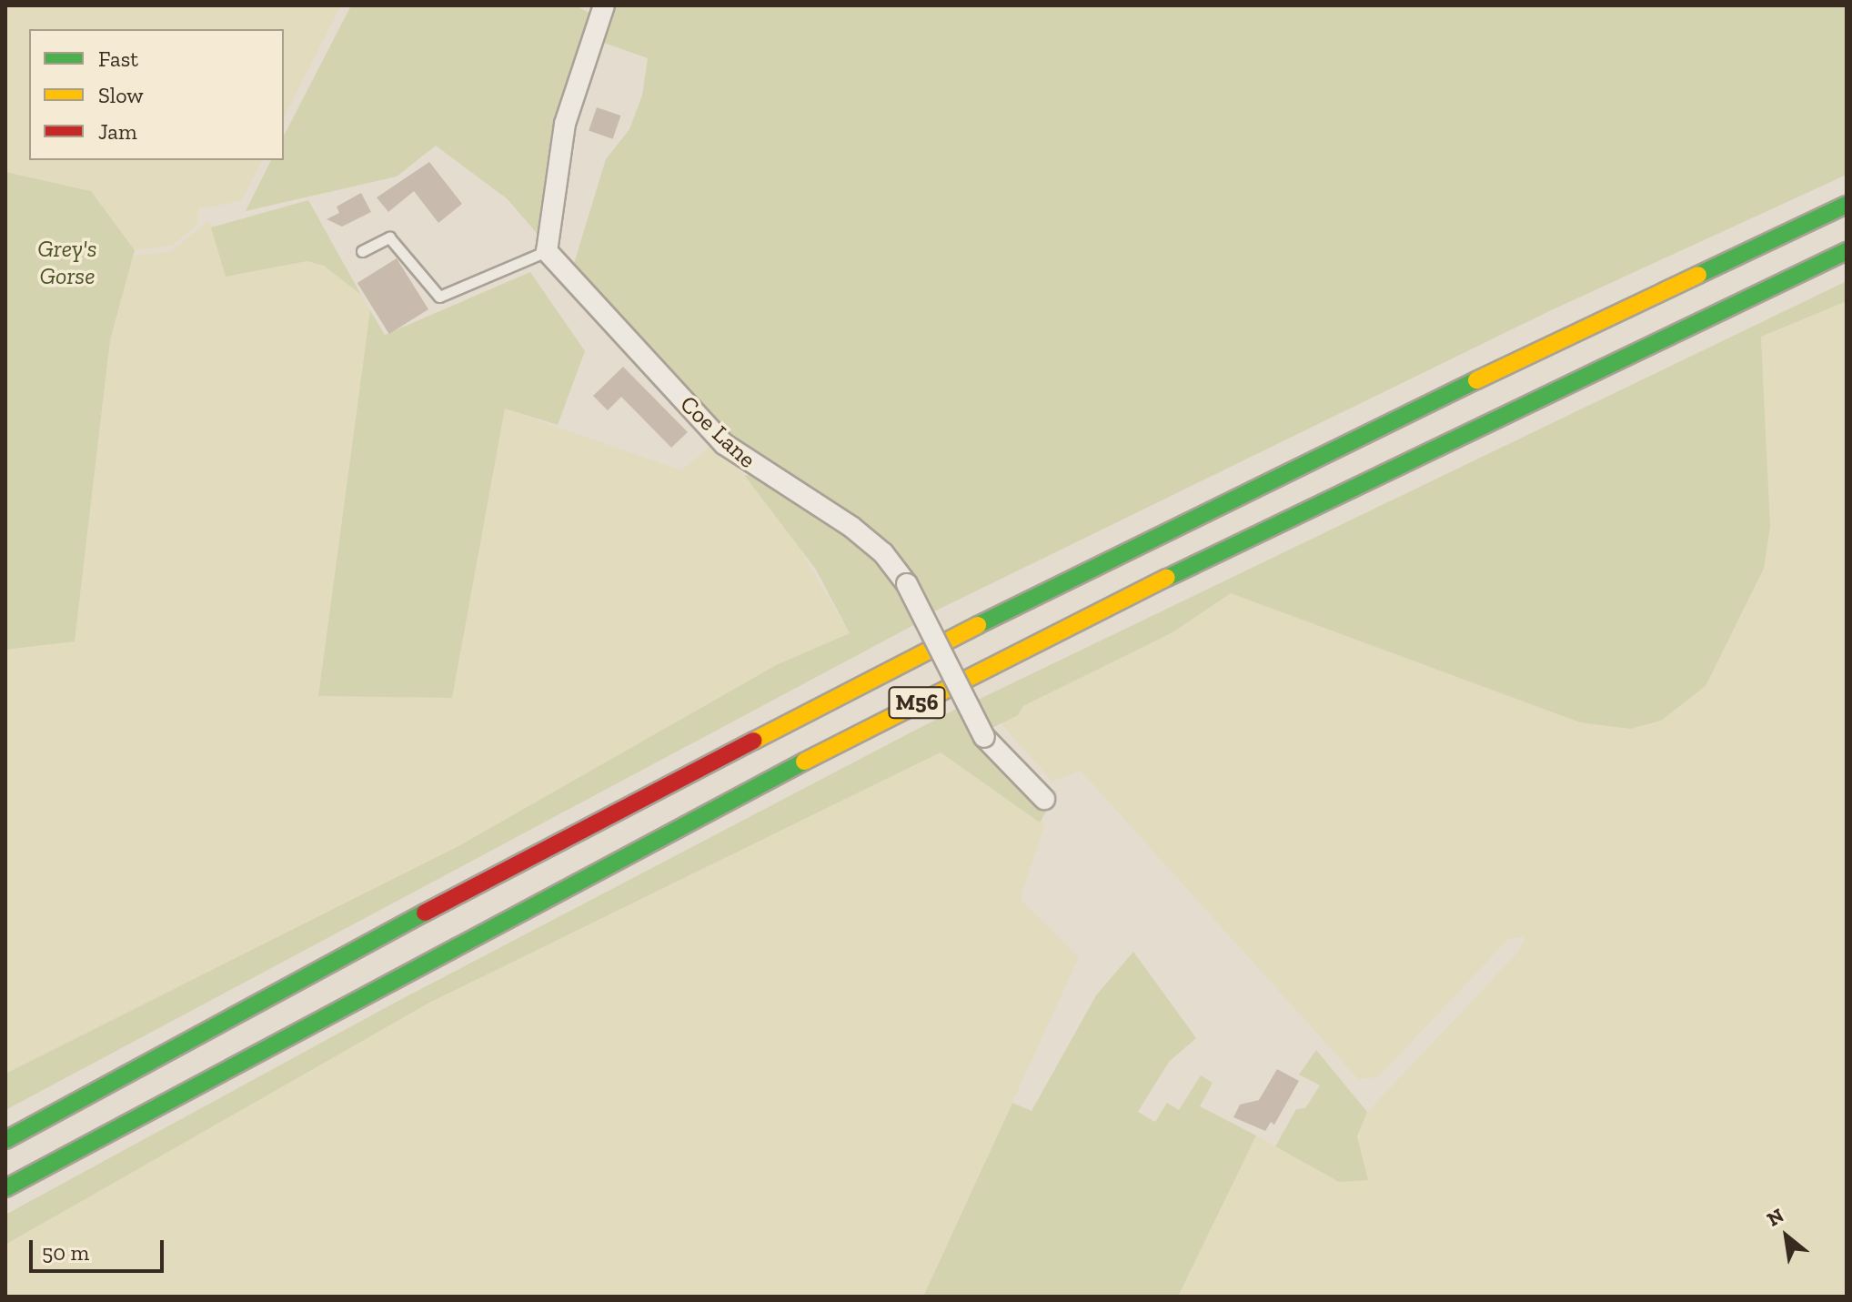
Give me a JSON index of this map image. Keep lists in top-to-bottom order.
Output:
{
  "streets": {
    "highway": ["M56"],
    "street": ["Coe Lane"]
  },
  "parks": ["Grey's Gorse"],
  "legend": ["Fast", "Slow", "Jam"],
  "scale_bar": "50 m",
  "north": "top left"
}
